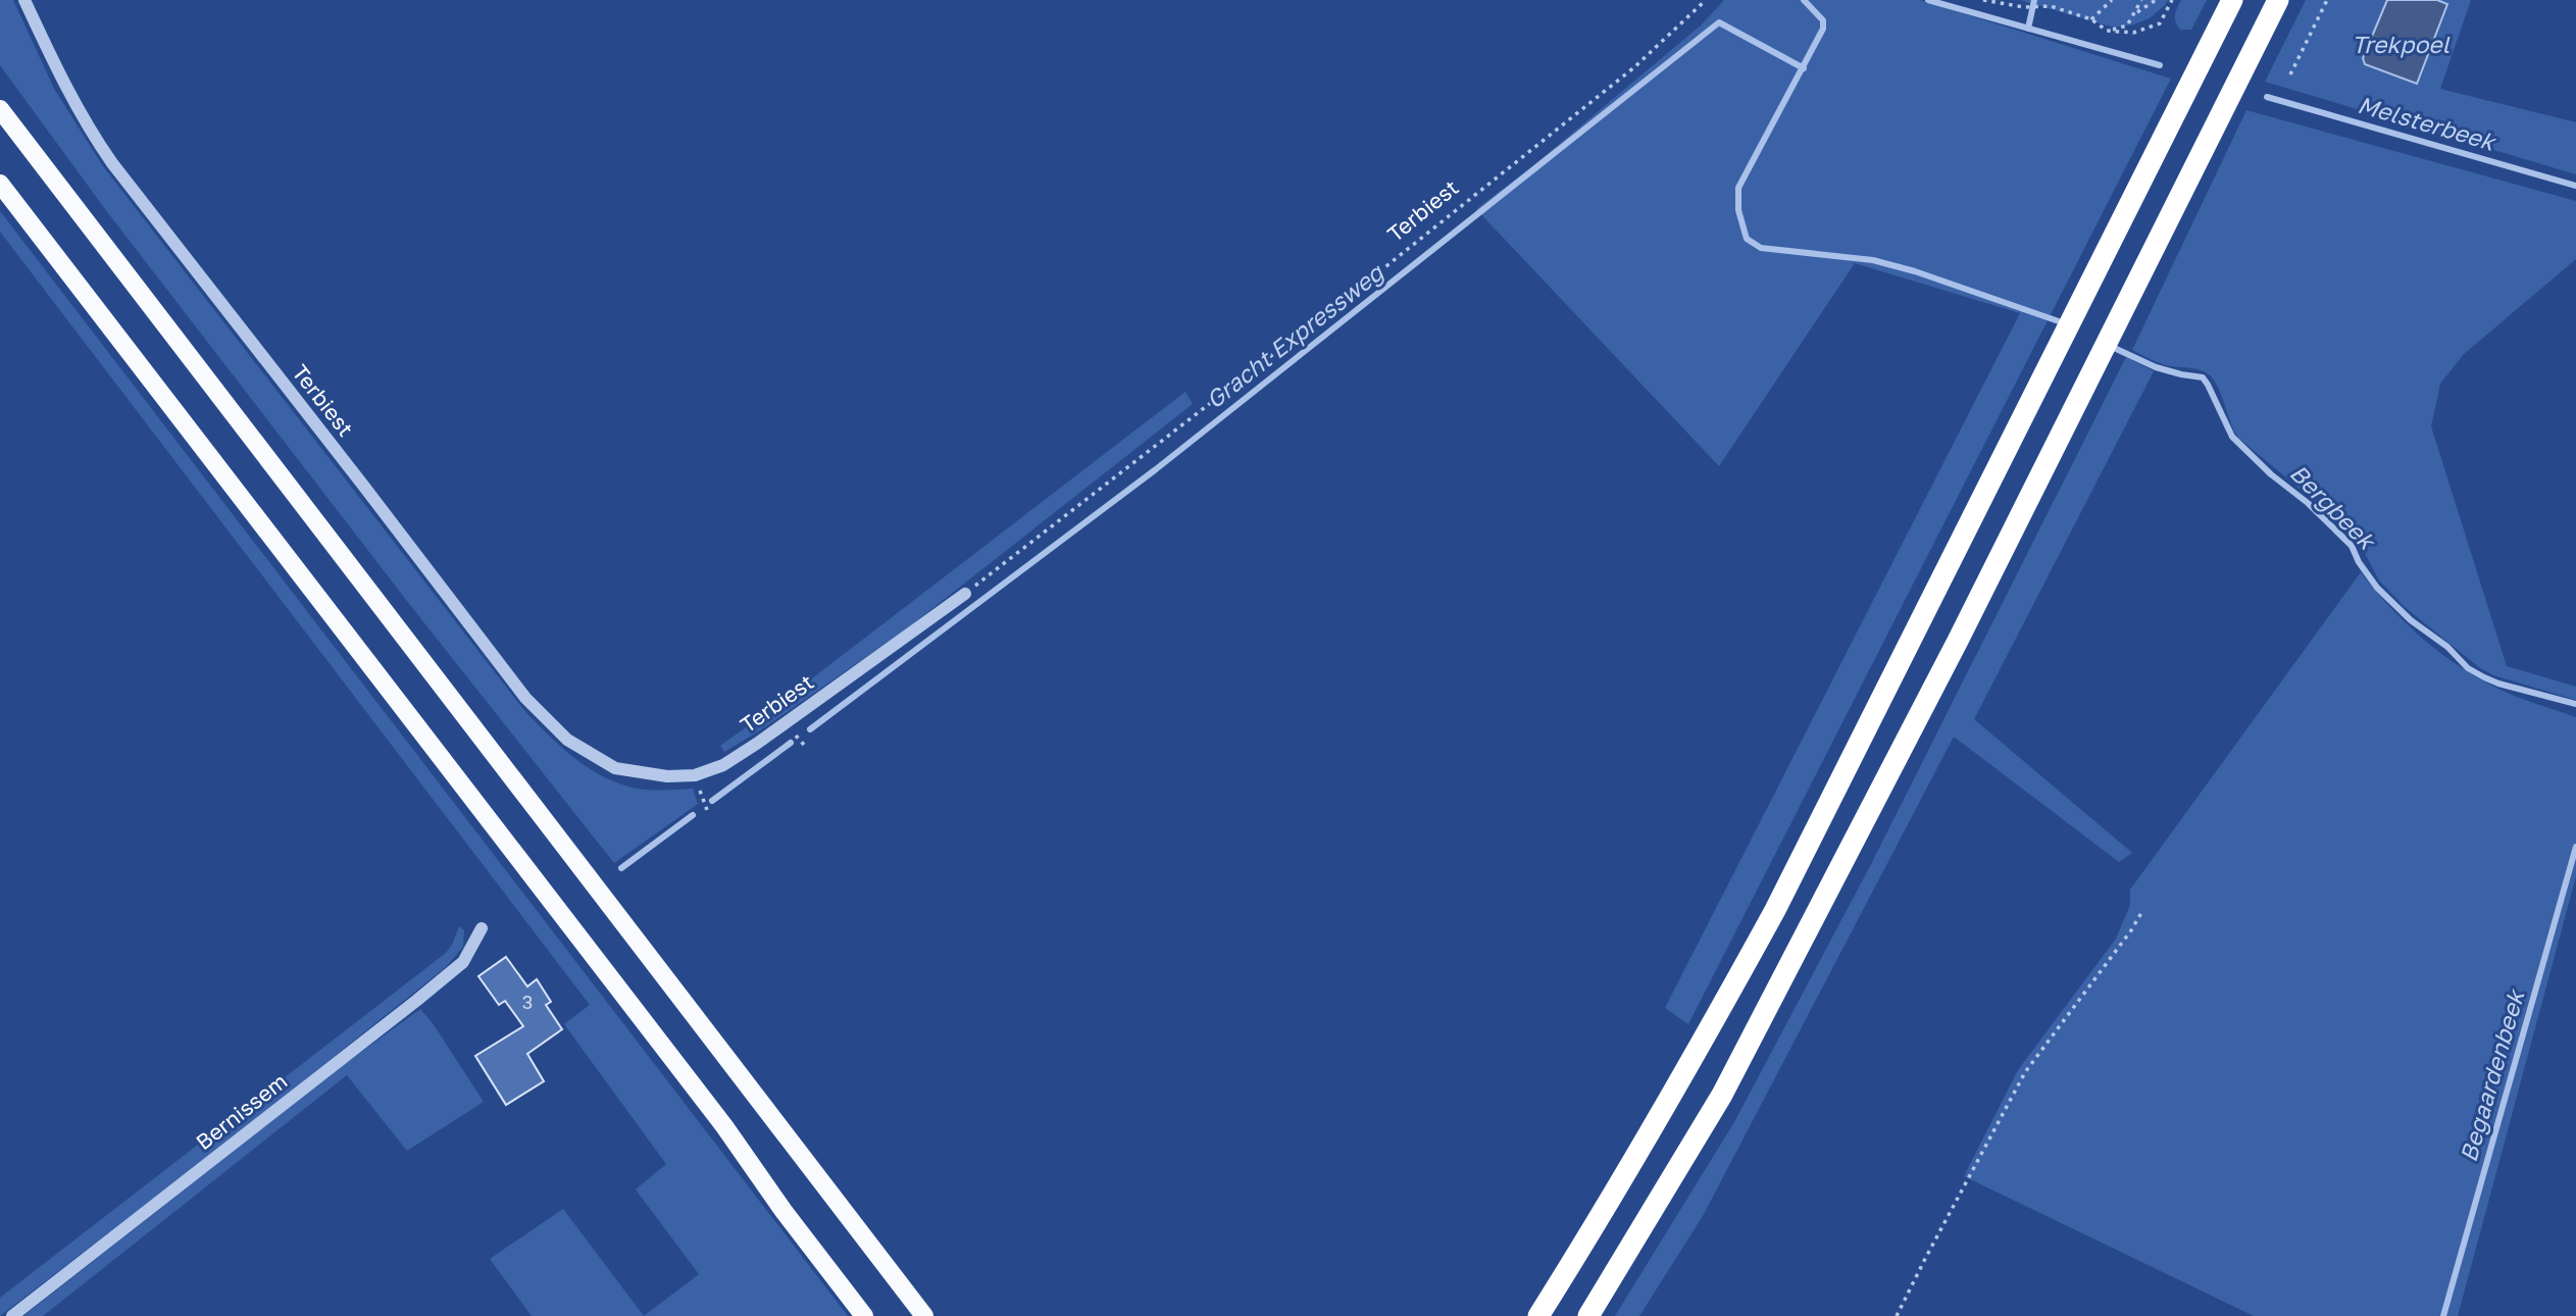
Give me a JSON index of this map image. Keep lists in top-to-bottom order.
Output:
{
  "streets": {
    "street": ["Terbiest", "Bernissem"]
  },
  "water": [
    "Trekpoel",
    "Melsterbeek",
    "Gracht Expressweg",
    "Bergbeek",
    "Begaardenbeek"
  ],
  "house_numbers": ["3"]
}
